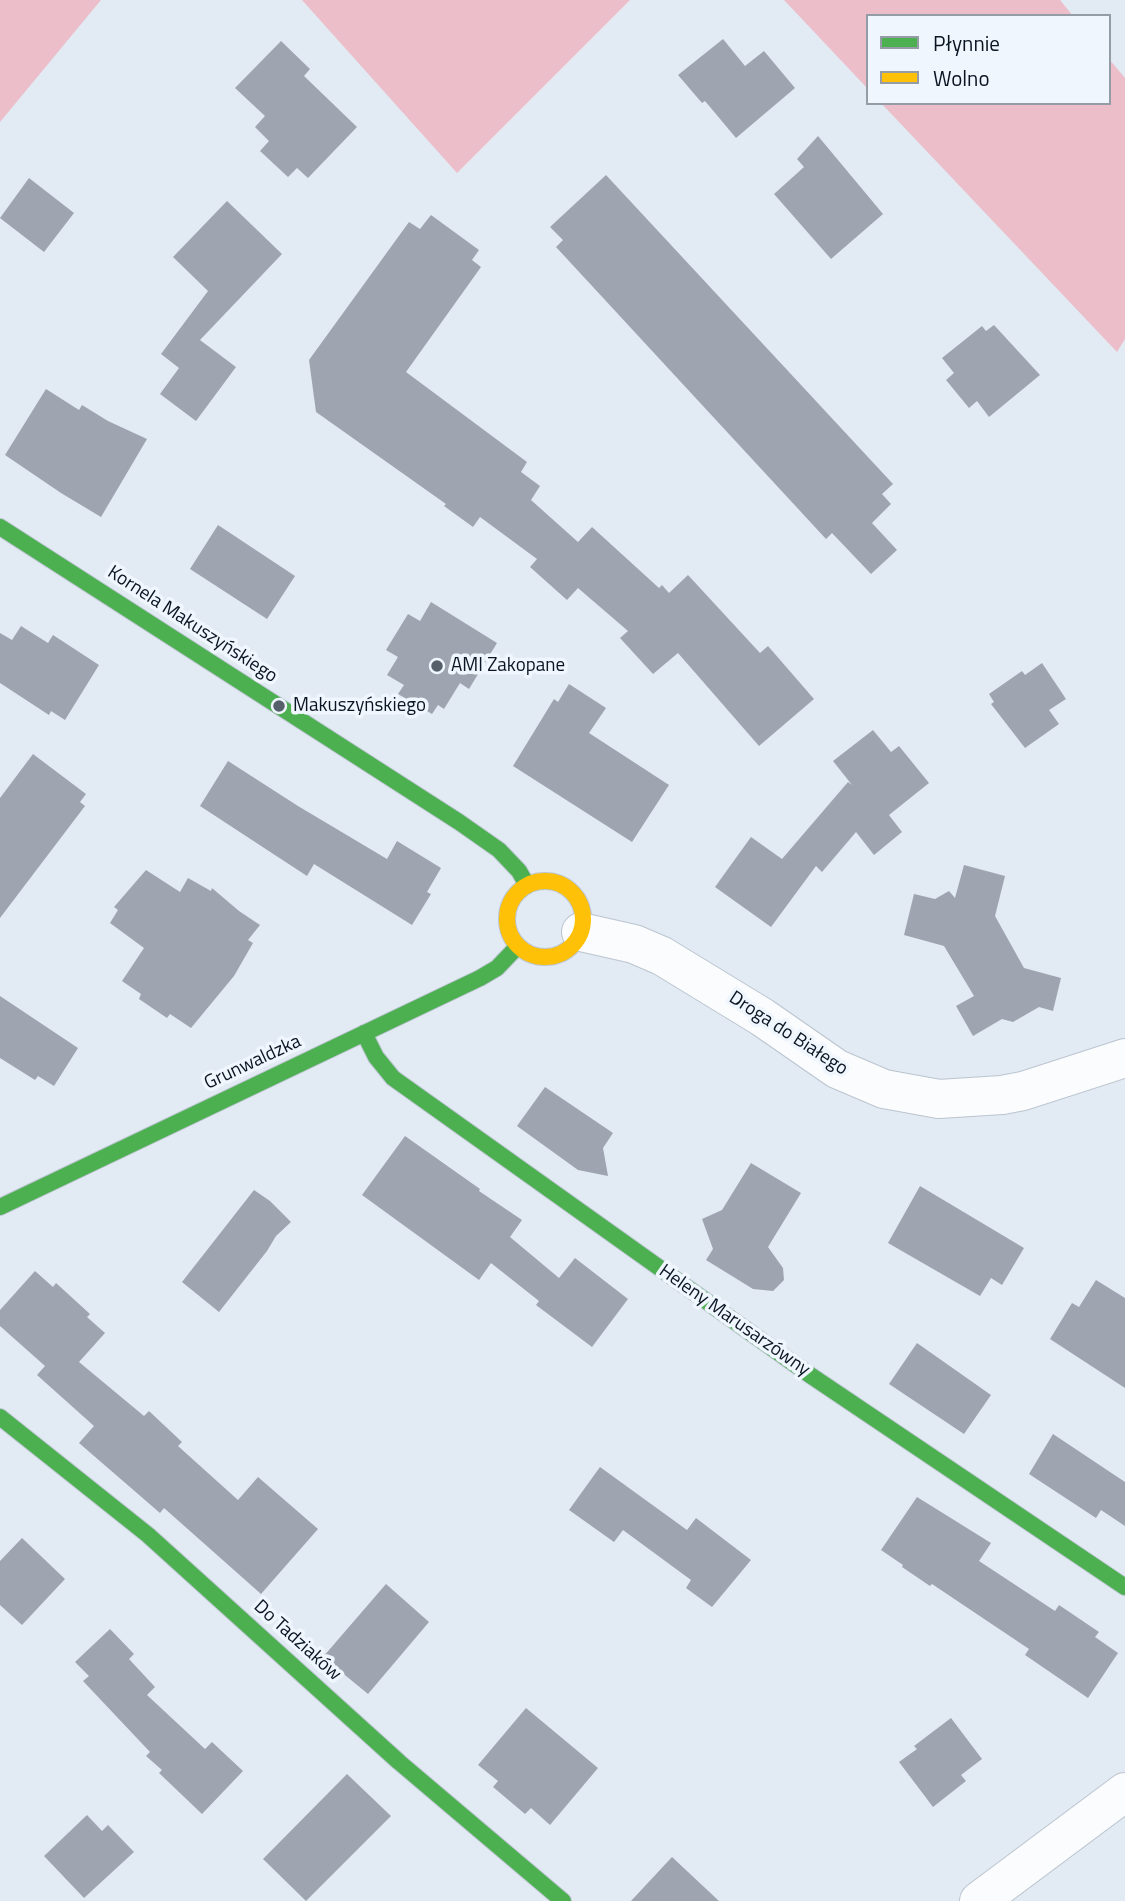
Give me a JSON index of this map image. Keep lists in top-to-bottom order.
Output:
{
  "streets": {
    "street": [
      "Kornela Makuszyńskiego",
      "Droga do Białego",
      "Grunwaldzka",
      "Heleny Marusarzówny",
      "Do Tadziaków"
    ]
  },
  "crossings": [
    ["Kornela Makuszyńskiego", "Droga do Białego"],
    ["Kornela Makuszyńskiego", "Grunwaldzka"],
    ["Droga do Białego", "Grunwaldzka"],
    ["Grunwaldzka", "Heleny Marusarzówny"]
  ],
  "places": ["AMI Zakopane", "Makuszyńskiego"],
  "legend": ["Płynnie", "Wolno"]
}
